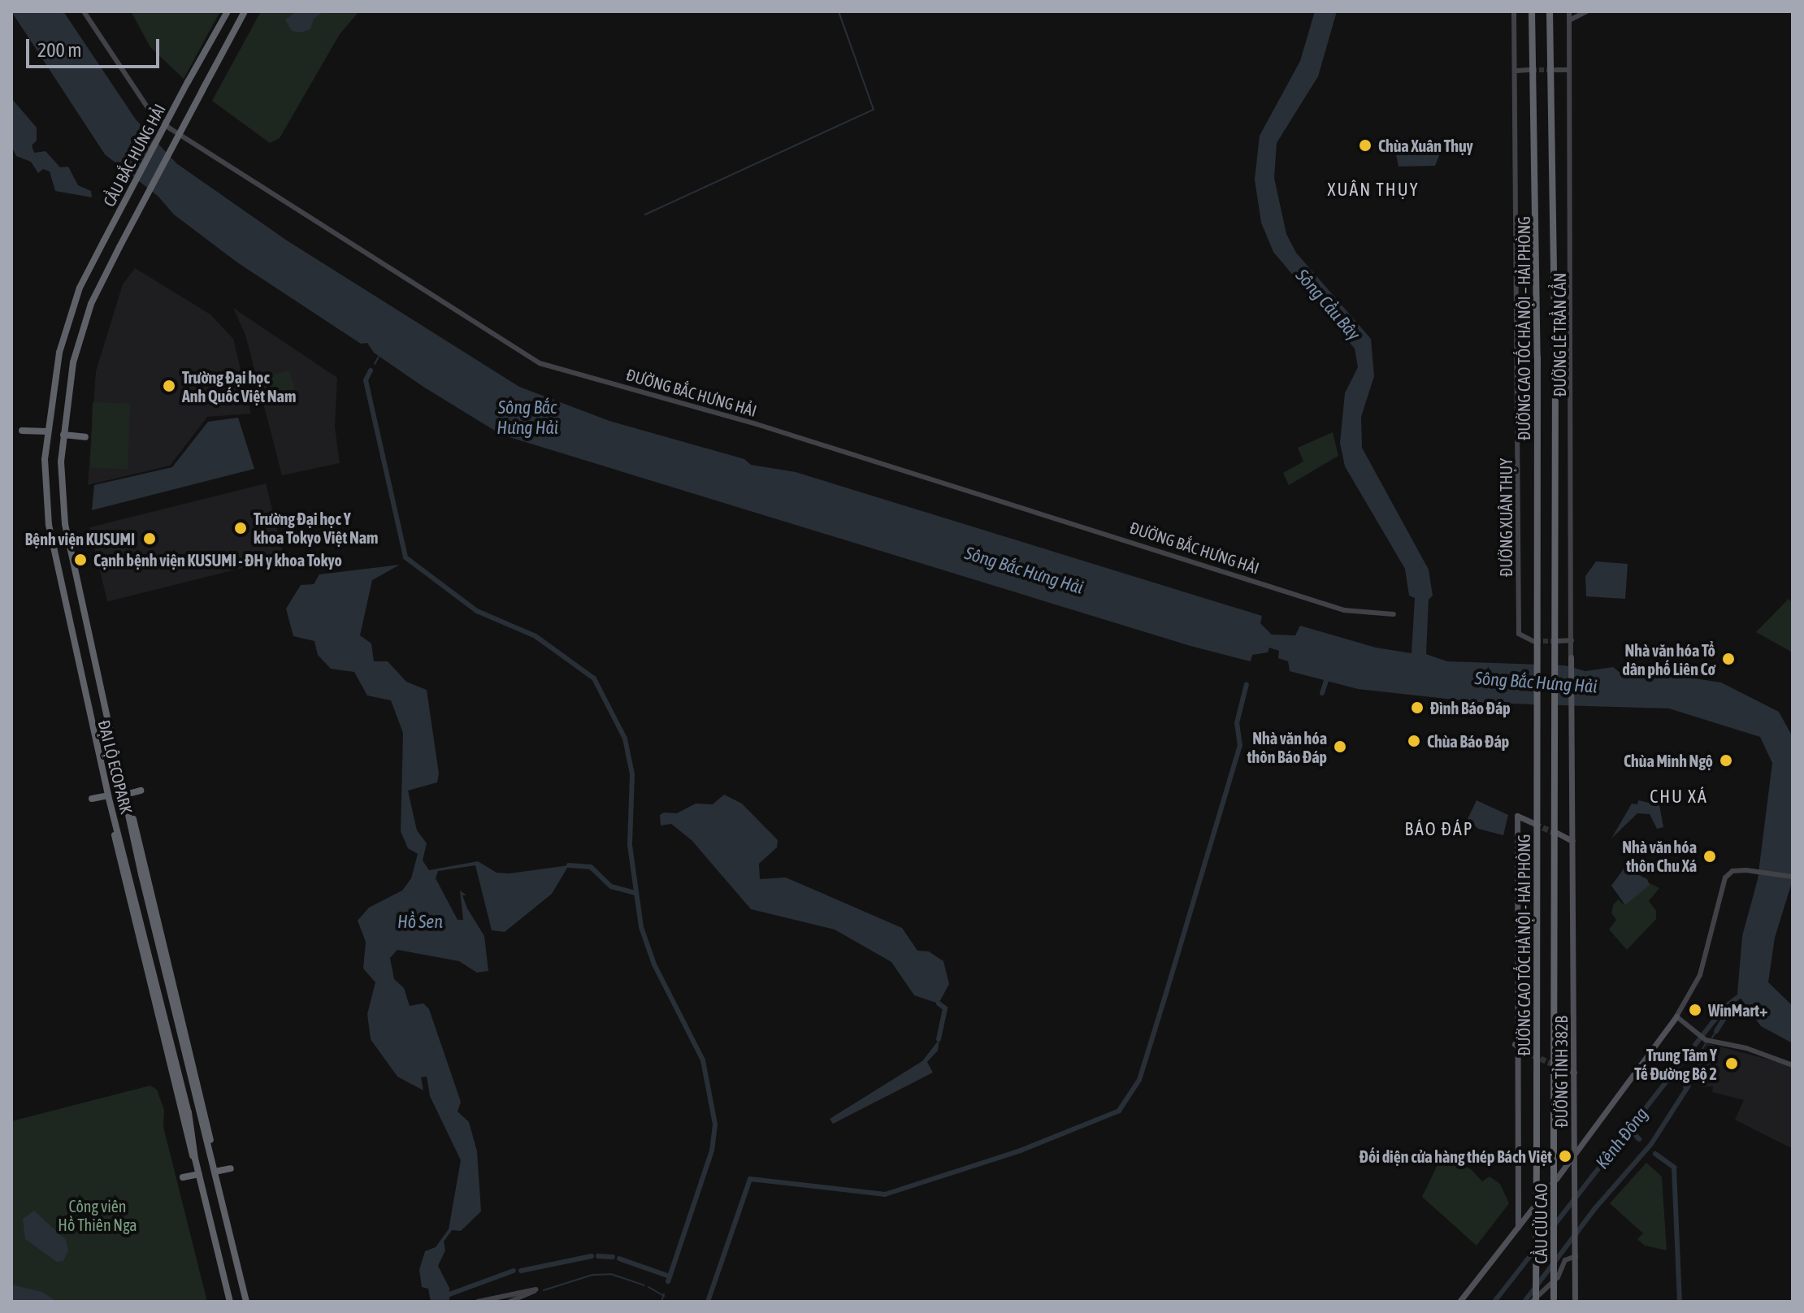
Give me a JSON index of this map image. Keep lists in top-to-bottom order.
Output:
{
  "streets": {
    "highway": [
      "CẦU BẮC HƯNG HẢI",
      "ĐƯỜNG CAO TỐC HÀ NỘI – HẢI PHÒNG",
      "ĐẠI LỘ ECOPARK",
      "ĐƯỜNG CAO TỐC HÀ NỘI - HẢI PHÒNG",
      "CẦU CỬU CAO"
    ],
    "main road": [
      "ĐƯỜNG LÊ TRẦN CẨN",
      "ĐƯỜNG BẮC HƯNG HẢI",
      "ĐƯỜNG XUÂN THỤY",
      "ĐƯỜNG TỈNH 382B"
    ]
  },
  "crossings": [
    ["CẦU BẮC HƯNG HẢI", "ĐẠI LỘ ECOPARK"],
    ["ĐƯỜNG CAO TỐC HÀ NỘI – HẢI PHÒNG", "ĐƯỜNG XUÂN THỤY"],
    ["ĐƯỜNG CAO TỐC HÀ NỘI – HẢI PHÒNG", "ĐƯỜNG CAO TỐC HÀ NỘI - HẢI PHÒNG"],
    ["ĐƯỜNG LÊ TRẦN CẨN", "ĐƯỜNG TỈNH 382B"],
    ["ĐƯỜNG CAO TỐC HÀ NỘI - HẢI PHÒNG", "CẦU CỬU CAO"]
  ],
  "districts": ["XUÂN THỤY", "CHU XÁ", "BÁO ĐÁP"],
  "water": [
    "Sông Cầu Bây",
    "Sông Bắc Hưng Hải",
    "Hồ Sen",
    "Kênh Đông"
  ],
  "parks": ["Công viên Hồ Thiên Nga"],
  "places": [
    "Chùa Xuân Thụy",
    "Trường Đại học Anh Quốc Việt Nam",
    "Trường Đại học Y khoa Tokyo Việt Nam",
    "Bệnh viện KUSUMI",
    "Cạnh bệnh viện KUSUMI - ĐH y khoa Tokyo",
    "Nhà văn hóa Tổ dân phố Liên Cơ",
    "Đình Báo Đáp",
    "Chùa Báo Đáp",
    "Nhà văn hóa thôn Báo Đáp",
    "Chùa Minh Ngộ",
    "Nhà văn hóa thôn Chu Xá",
    "WinMart+",
    "Trung Tâm Y Tế Đường Bộ 2",
    "Đối diện cửa hàng thép Bách Việt"
  ],
  "scale_bar": "200 m"
}
